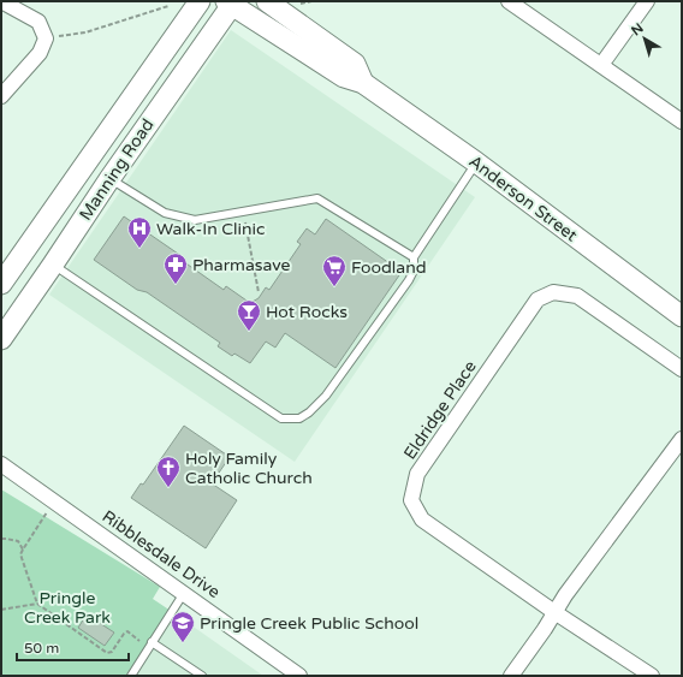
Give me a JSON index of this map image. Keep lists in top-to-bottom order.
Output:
{
  "streets": {
    "main road": ["Manning Road", "Anderson Street"],
    "street": ["Eldridge Place", "Ribblesdale Drive"]
  },
  "crossings": [
    ["Manning Road", "Anderson Street"]
  ],
  "parks": ["Pringle Creek Park"],
  "places": {
    "hospital": ["Walk-In Clinic"],
    "pharmacy": ["Pharmasave"],
    "supermarket": ["Foodland"],
    "bar": ["Hot Rocks"],
    "church": ["Holy Family Catholic Church"],
    "school or university": ["Pringle Creek Public School"]
  },
  "scale_bar": "50 m",
  "north": "top left"
}
